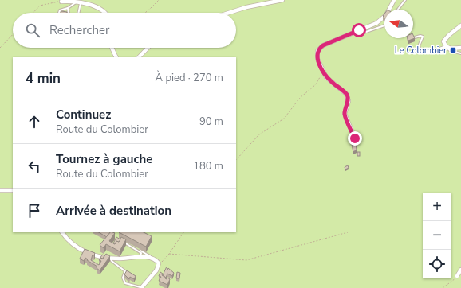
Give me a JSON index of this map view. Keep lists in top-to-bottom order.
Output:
{
  "places": {
    "transit": ["Le Colombier"]
  },
  "north": "left",
  "page": {
    "search": "Rechercher",
    "heading": ["4 min", "À pied · 270 m"],
    "list": [
      ["Continuez", "Route du Colombier", "90 m"],
      ["Tournez à gauche", "Route du Colombier", "180 m"],
      "Arrivée à destination"
    ],
    "map_buttons": ["+", "−"]
  }
}
